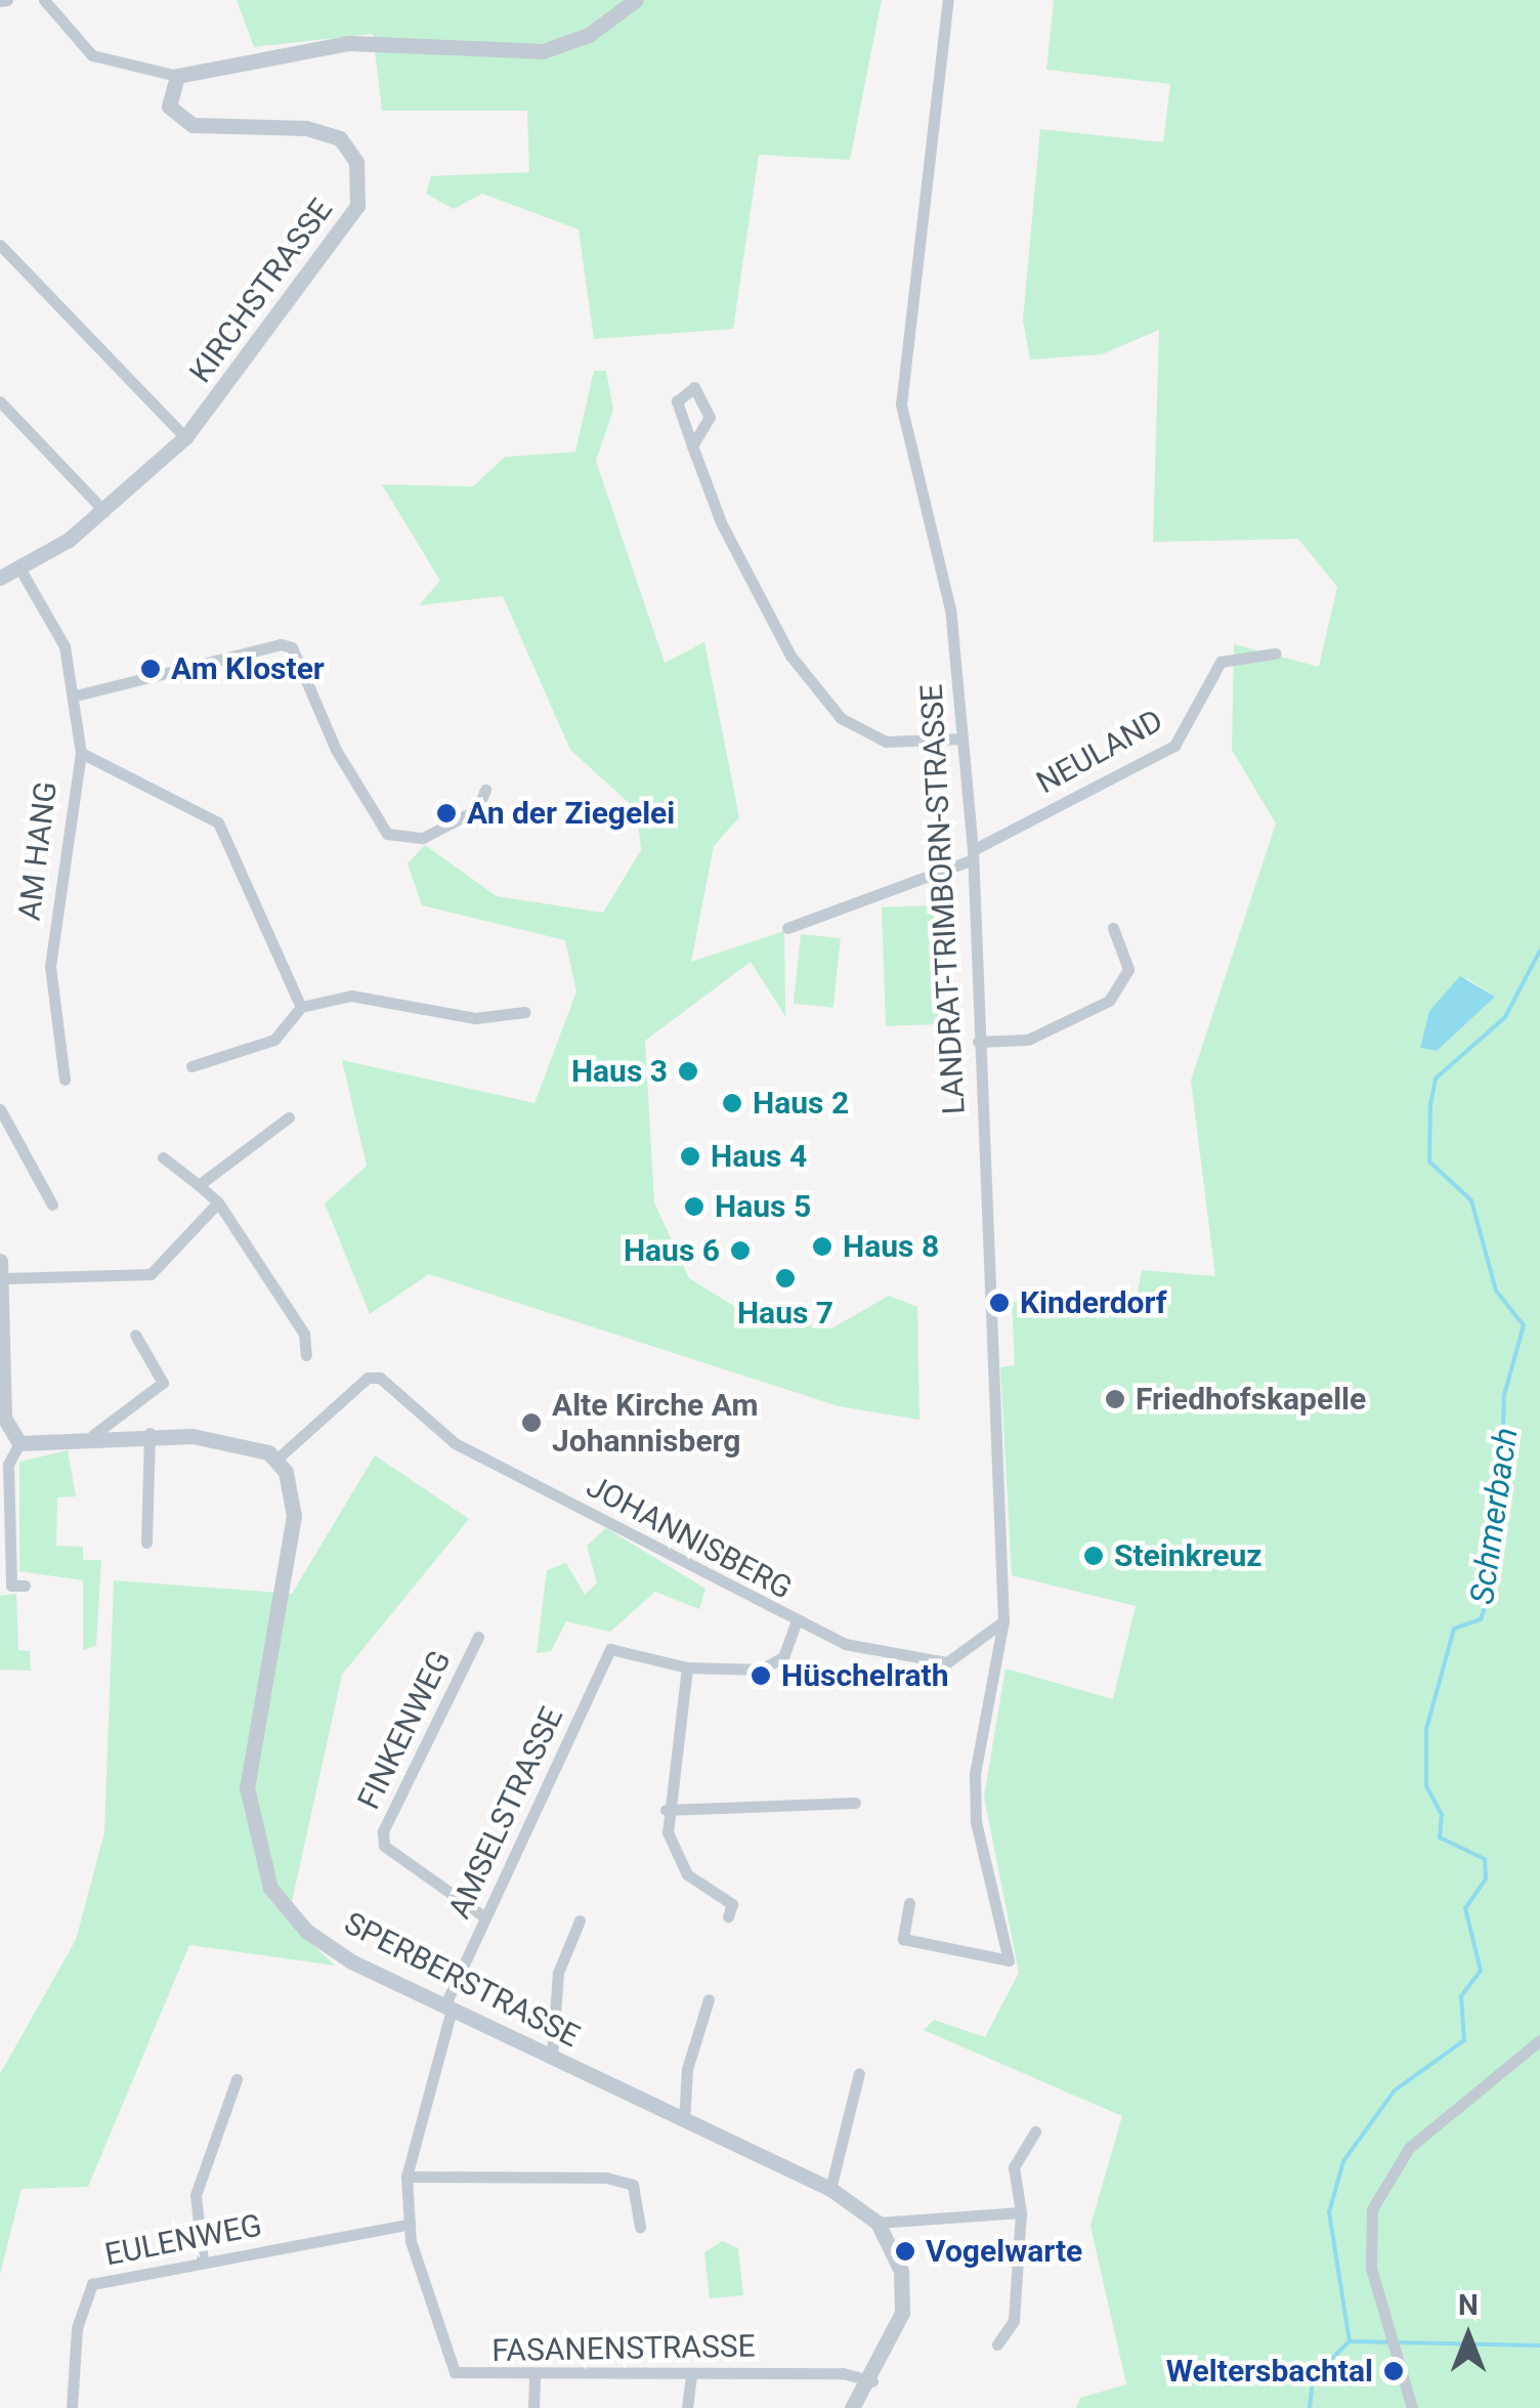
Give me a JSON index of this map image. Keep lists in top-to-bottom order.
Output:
{
  "streets": {
    "street": [
      "KIRCHSTRASSE",
      "NEULAND",
      "AM HANG",
      "LANDRAT-TRIMBORN-STRASSE",
      "JOHANNISBERG",
      "FINKENWEG",
      "AMSELSTRASSE",
      "SPERBERSTRASSE",
      "EULENWEG",
      "FASANENSTRASSE"
    ]
  },
  "crossings": [
    ["NEULAND", "LANDRAT-TRIMBORN-STRASSE"],
    ["LANDRAT-TRIMBORN-STRASSE", "JOHANNISBERG"],
    ["JOHANNISBERG", "SPERBERSTRASSE"],
    ["FINKENWEG", "AMSELSTRASSE"],
    ["AMSELSTRASSE", "SPERBERSTRASSE"],
    ["AMSELSTRASSE", "FASANENSTRASSE"],
    ["SPERBERSTRASSE", "FASANENSTRASSE"],
    ["EULENWEG", "FASANENSTRASSE"]
  ],
  "water": ["Schmerbach"],
  "places": [
    "Am Kloster",
    "An der Ziegelei",
    "Haus 3",
    "Haus 2",
    "Haus 4",
    "Haus 5",
    "Haus 8",
    "Haus 6",
    "Haus 7",
    "Kinderdorf",
    "Friedhofskapelle",
    "Alte Kirche Am Johannisberg",
    "Steinkreuz",
    "Hüschelrath",
    "Vogelwarte",
    "Weltersbachtal"
  ],
  "north": "top"
}
